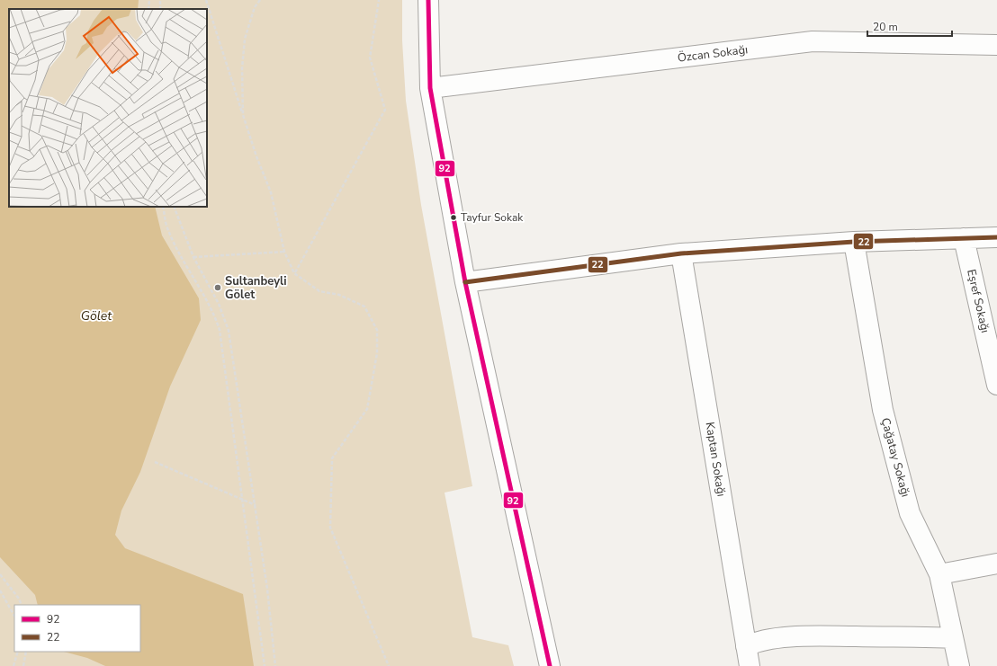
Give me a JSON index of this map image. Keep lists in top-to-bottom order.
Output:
{
  "streets": {
    "street": [
      "Özcan Sokağı",
      "Eşref Sokağı",
      "Çağatay Sokağı",
      "Kaptan Sokağı"
    ]
  },
  "water": ["Gölet"],
  "places": ["Tayfur Sokak", "Sultanbeyli Gölet"],
  "lines": ["transit line 92", "transit line 22"],
  "legend": ["92", "22"],
  "scale_bar": "20 m"
}
